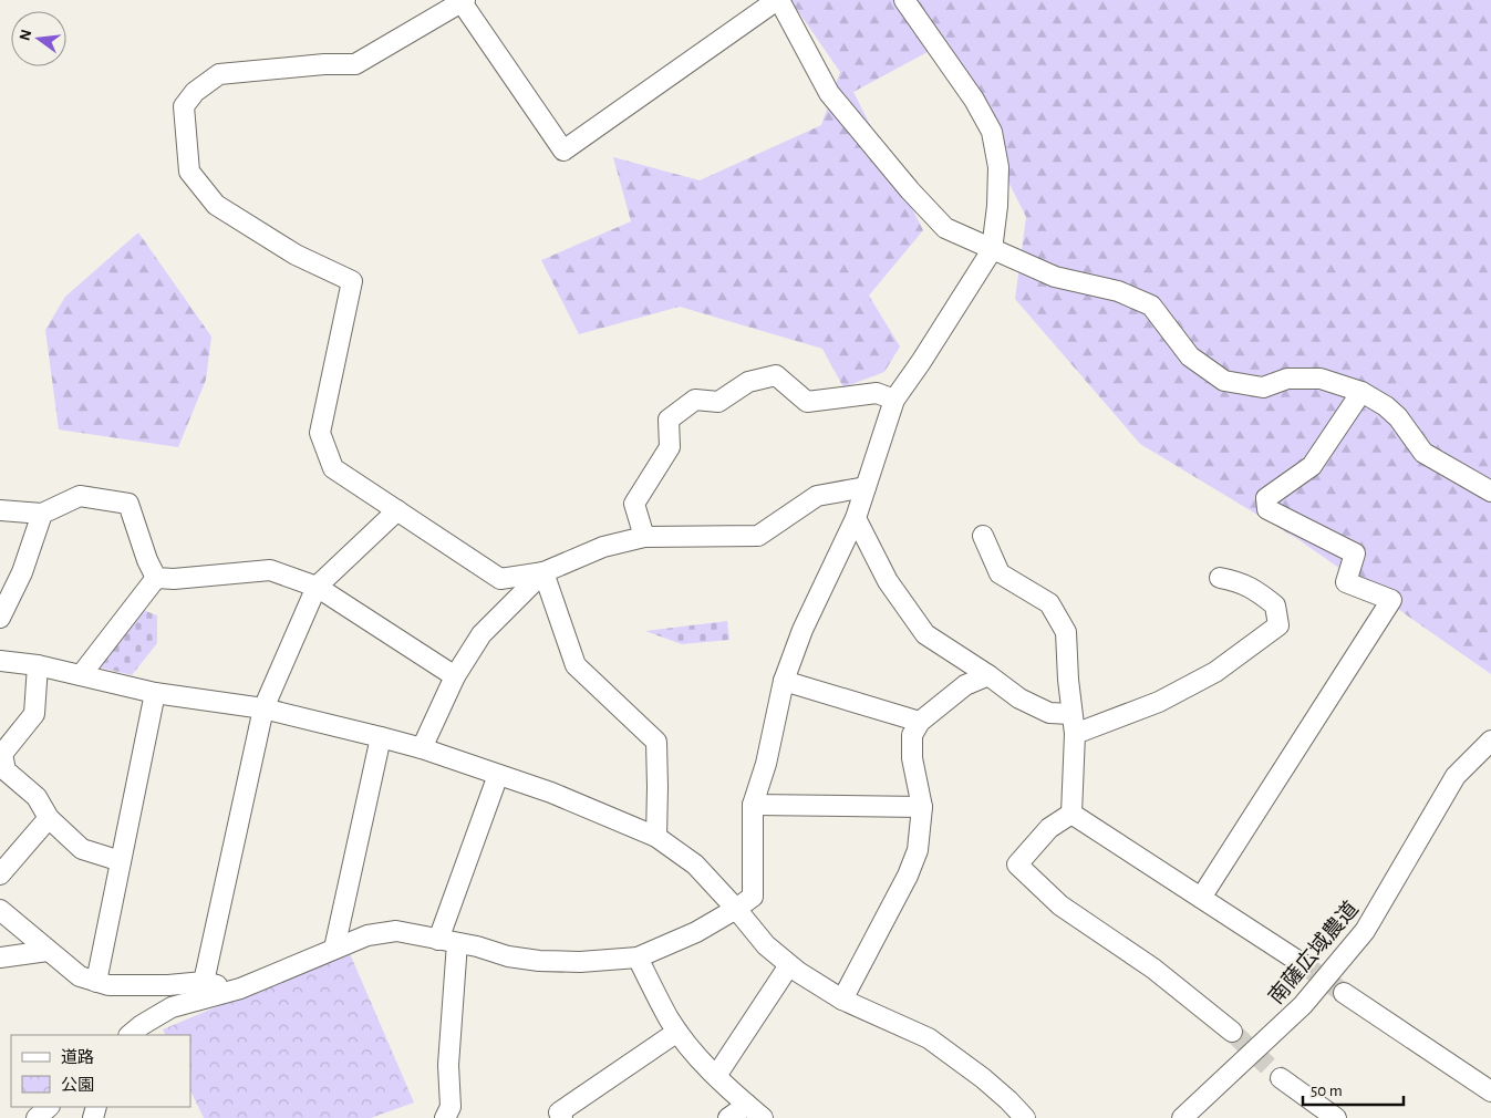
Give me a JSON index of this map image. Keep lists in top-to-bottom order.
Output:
{
  "streets": {
    "street": ["南薩広域農道"]
  },
  "legend": ["道路", "公園"],
  "scale_bar": "50 m",
  "north": "left"
}
